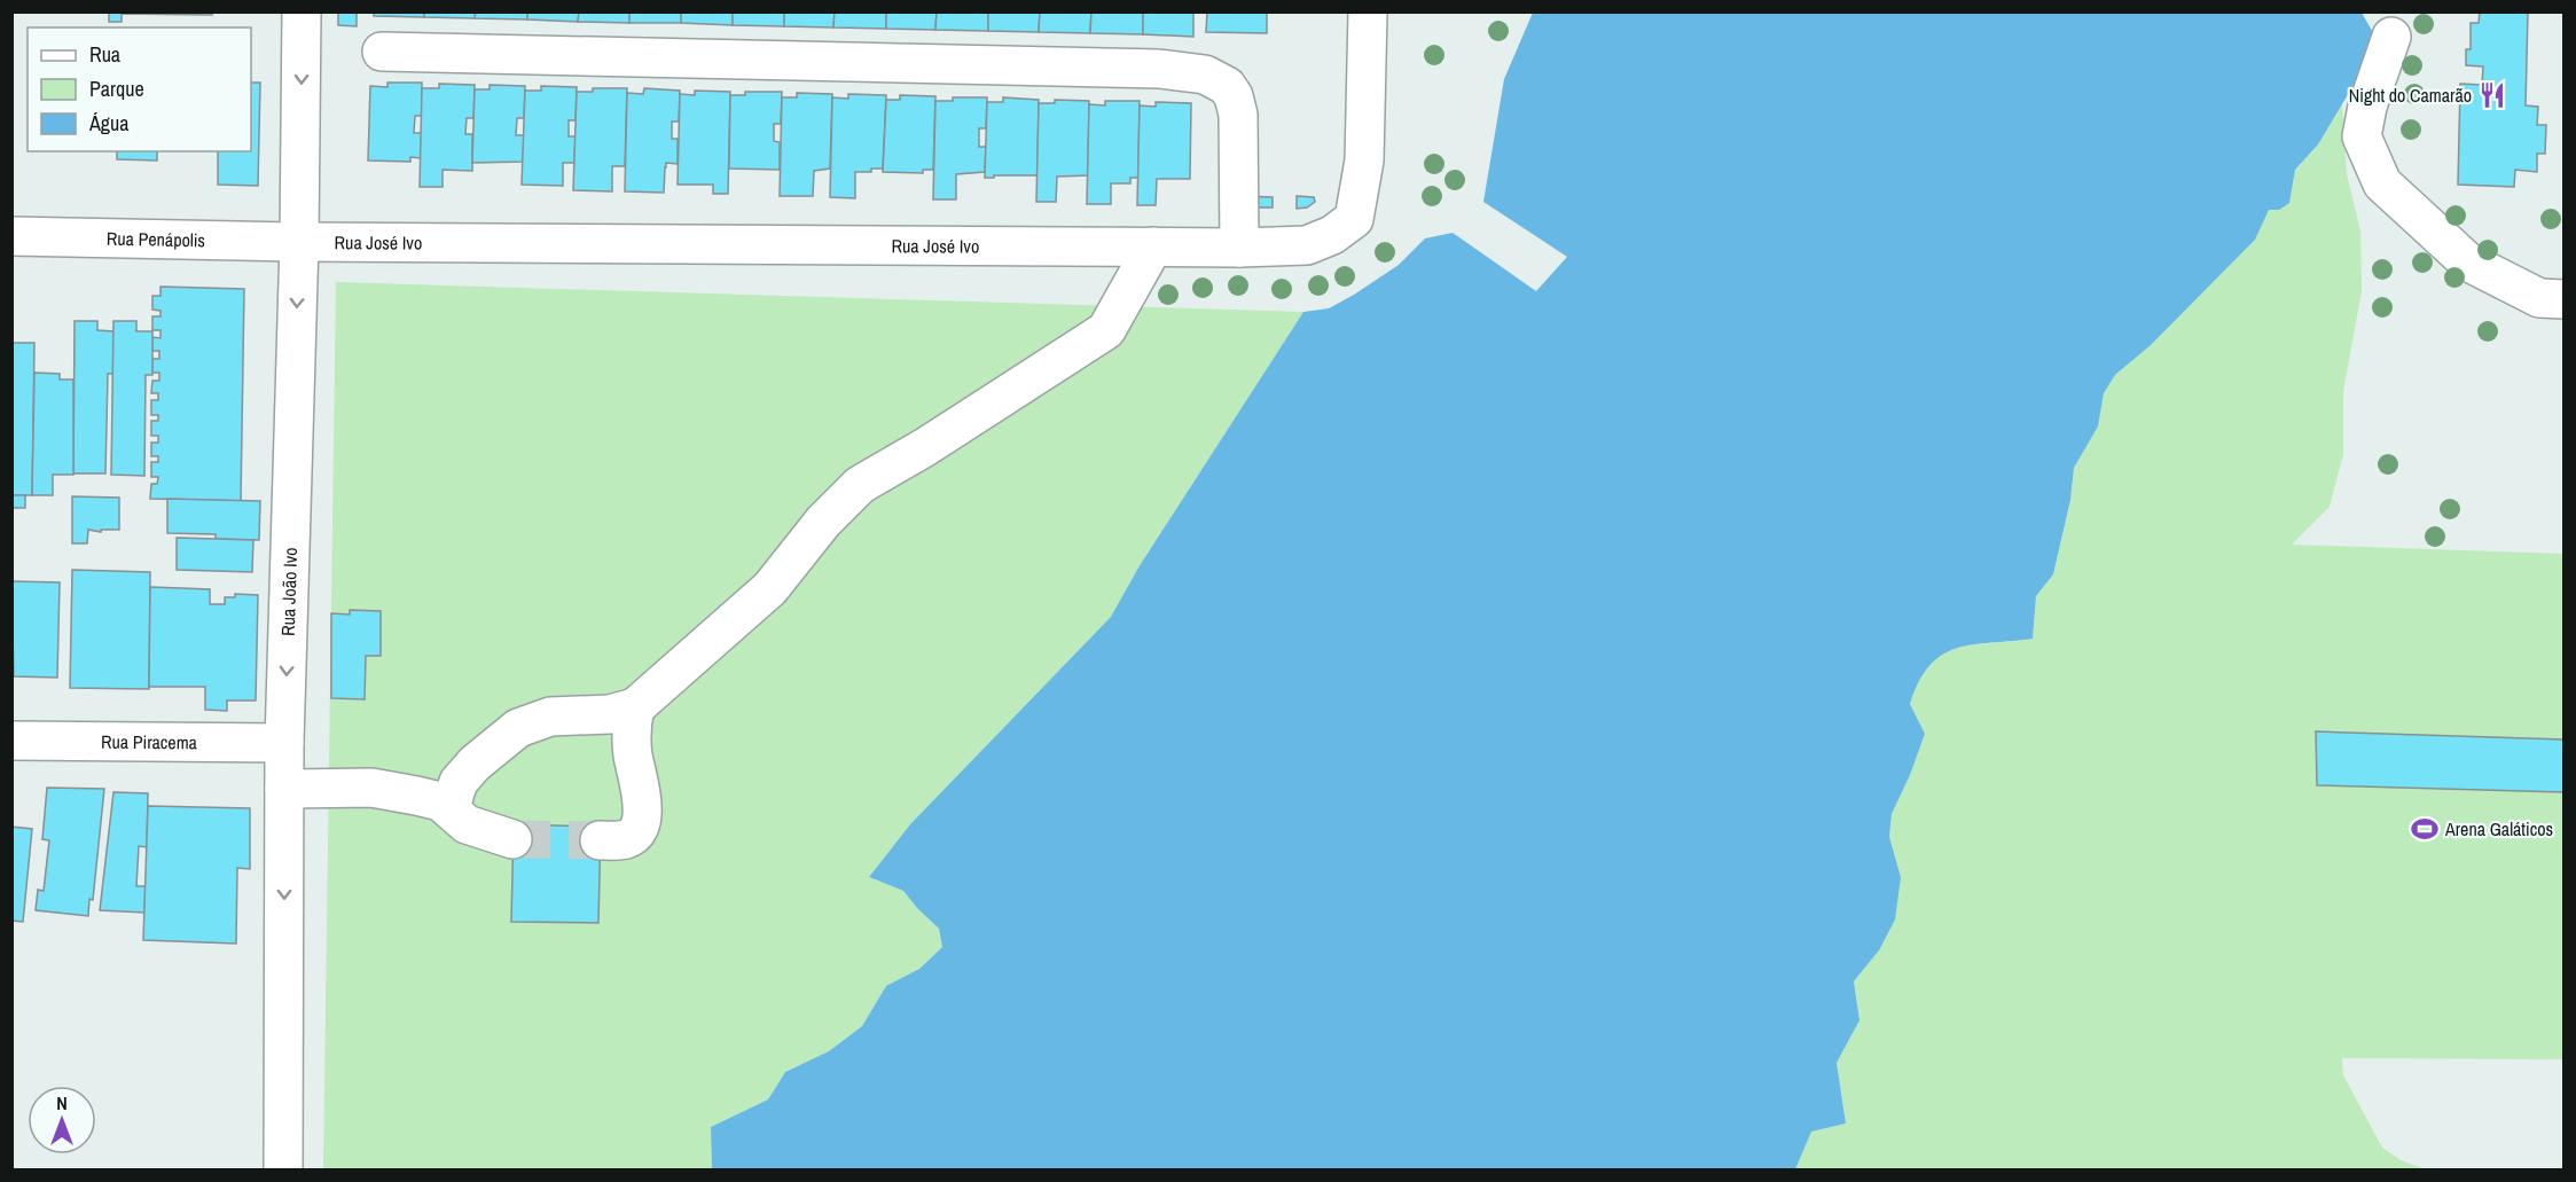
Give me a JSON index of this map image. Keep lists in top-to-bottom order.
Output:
{
  "streets": {
    "street": [
      "Rua Penápolis",
      "Rua José Ivo",
      "Rua João Ivo",
      "Rua Piracema"
    ]
  },
  "crossings": [
    ["Rua Penápolis", "Rua José Ivo"],
    ["Rua Penápolis", "Rua João Ivo"],
    ["Rua José Ivo", "Rua João Ivo"],
    ["Rua João Ivo", "Rua Piracema"]
  ],
  "one_way": ["Rua João Ivo"],
  "places": {
    "restaurant": ["Night do Camarão"],
    "sports": ["Arena Galáticos"]
  },
  "legend": ["Rua", "Parque", "Água"],
  "north": "top"
}
